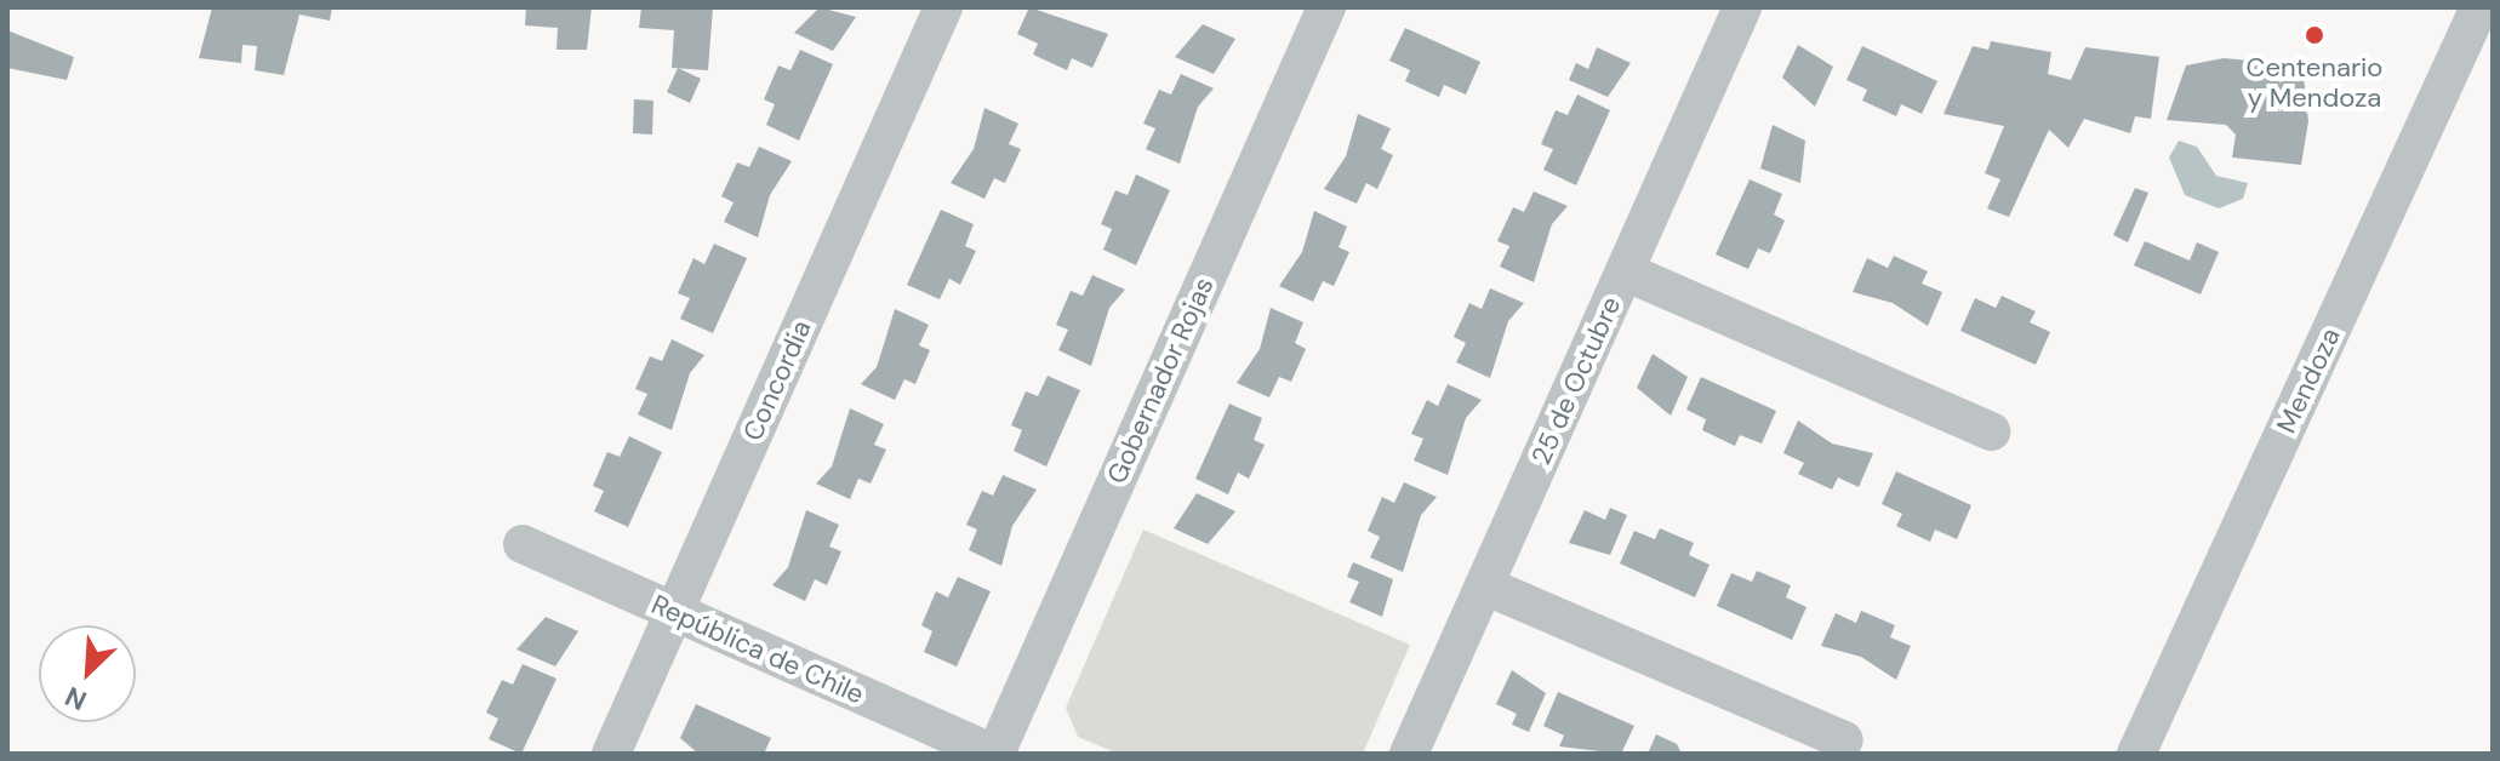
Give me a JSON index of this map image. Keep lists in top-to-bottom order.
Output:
{
  "streets": {
    "street": [
      "Concordia",
      "Gobernador Rojas",
      "25 de Octubre",
      "Mendoza",
      "República de Chile"
    ]
  },
  "crossings": [
    ["Concordia", "República de Chile"],
    ["Gobernador Rojas", "República de Chile"]
  ],
  "places": ["Centenario y Mendoza"],
  "north": "bottom left"
}
